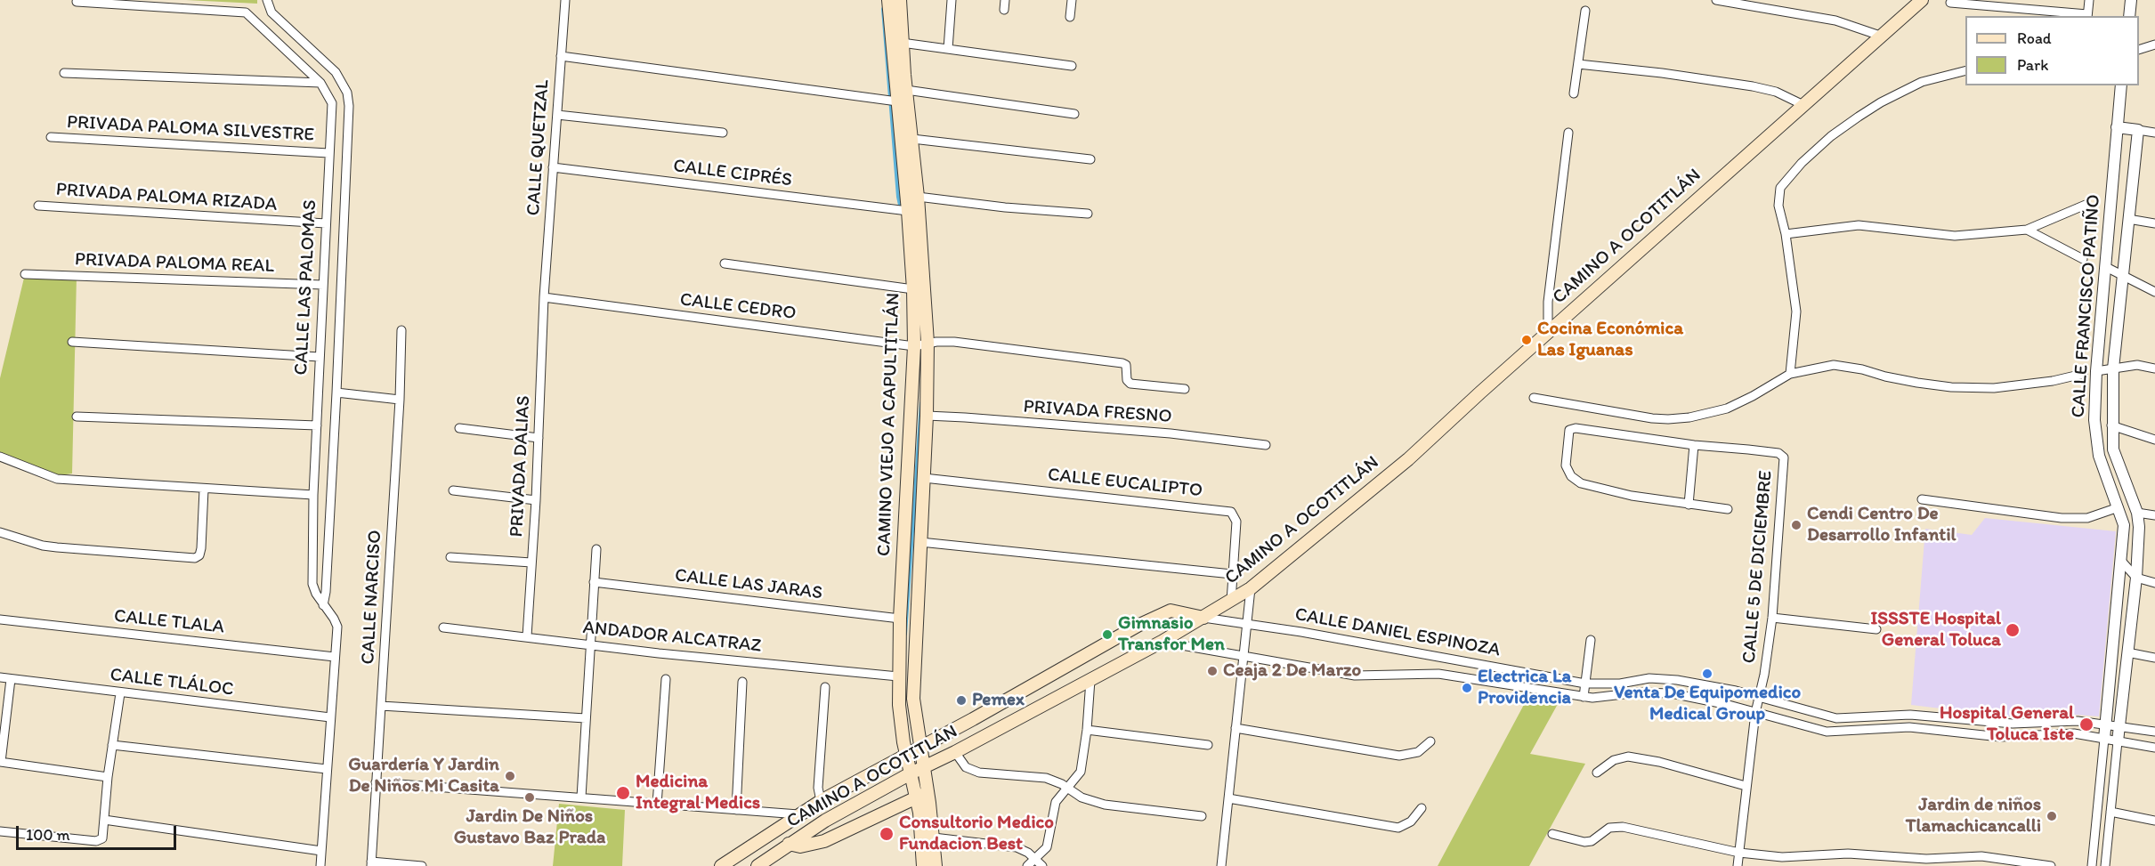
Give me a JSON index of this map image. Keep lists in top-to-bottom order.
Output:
{
  "streets": {
    "main road": ["CAMINO A OCOTITLÁN", "CAMINO VIEJO A CAPULTITLÁN"],
    "street": [
      "PRIVADA PALOMA SILVESTRE",
      "CALLE QUETZAL",
      "CALLE CIPRÉS",
      "PRIVADA PALOMA RIZADA",
      "PRIVADA PALOMA REAL",
      "CALLE LAS PALOMAS",
      "CALLE FRANCISCO PATIÑO",
      "CALLE CEDRO",
      "PRIVADA FRESNO",
      "PRIVADA DALIAS",
      "CALLE EUCALIPTO",
      "CALLE 5 DE DICIEMBRE",
      "CALLE LAS JARAS",
      "CALLE NARCISO",
      "CALLE TLALA",
      "CALLE DANIEL ESPINOZA",
      "ANDADOR ALCATRAZ",
      "CALLE TLÁLOC"
    ]
  },
  "crossings": [
    ["PRIVADA PALOMA SILVESTRE", "CALLE LAS PALOMAS"],
    ["CALLE QUETZAL", "CALLE CIPRÉS"],
    ["CALLE QUETZAL", "CALLE CEDRO"],
    ["CALLE QUETZAL", "PRIVADA DALIAS"],
    ["CALLE CIPRÉS", "CAMINO VIEJO A CAPULTITLÁN"],
    ["PRIVADA PALOMA RIZADA", "CALLE LAS PALOMAS"],
    ["CAMINO A OCOTITLÁN", "CAMINO VIEJO A CAPULTITLÁN"],
    ["CAMINO A OCOTITLÁN", "CALLE EUCALIPTO"],
    ["CAMINO A OCOTITLÁN", "CALLE DANIEL ESPINOZA"],
    ["PRIVADA PALOMA REAL", "CALLE LAS PALOMAS"],
    ["CALLE LAS PALOMAS", "CALLE TLALA"],
    ["CALLE LAS PALOMAS", "CALLE TLÁLOC"],
    ["CALLE FRANCISCO PATIÑO", "CALLE DANIEL ESPINOZA"],
    ["CALLE CEDRO", "CAMINO VIEJO A CAPULTITLÁN"],
    ["CALLE CEDRO", "PRIVADA DALIAS"],
    ["PRIVADA FRESNO", "CAMINO VIEJO A CAPULTITLÁN"],
    ["CAMINO VIEJO A CAPULTITLÁN", "CALLE EUCALIPTO"],
    ["CAMINO VIEJO A CAPULTITLÁN", "CALLE LAS JARAS"],
    ["CAMINO VIEJO A CAPULTITLÁN", "ANDADOR ALCATRAZ"],
    ["PRIVADA DALIAS", "ANDADOR ALCATRAZ"],
    ["CALLE 5 DE DICIEMBRE", "CALLE DANIEL ESPINOZA"]
  ],
  "places": [
    "Cocina Económica Las Iguanas",
    "Cendi Centro De Desarrollo Infantil",
    "ISSSTE Hospital General Toluca",
    "Gimnasio Transfor Men",
    "Ceaja 2 De Marzo",
    "Venta De Equipomedico Medical Group",
    "Electrica La Providencia",
    "Pemex",
    "Hospital General Toluca Iste",
    "Guardería Y Jardin De Niños Mi Casita",
    "Medicina Integral Medics",
    "Jardin De Niños Gustavo Baz Prada",
    "Jardin de niños Tlamachicancalli",
    "Consultorio Medico Fundacion Best"
  ],
  "legend": ["Road", "Park"],
  "scale_bar": "100 m"
}
